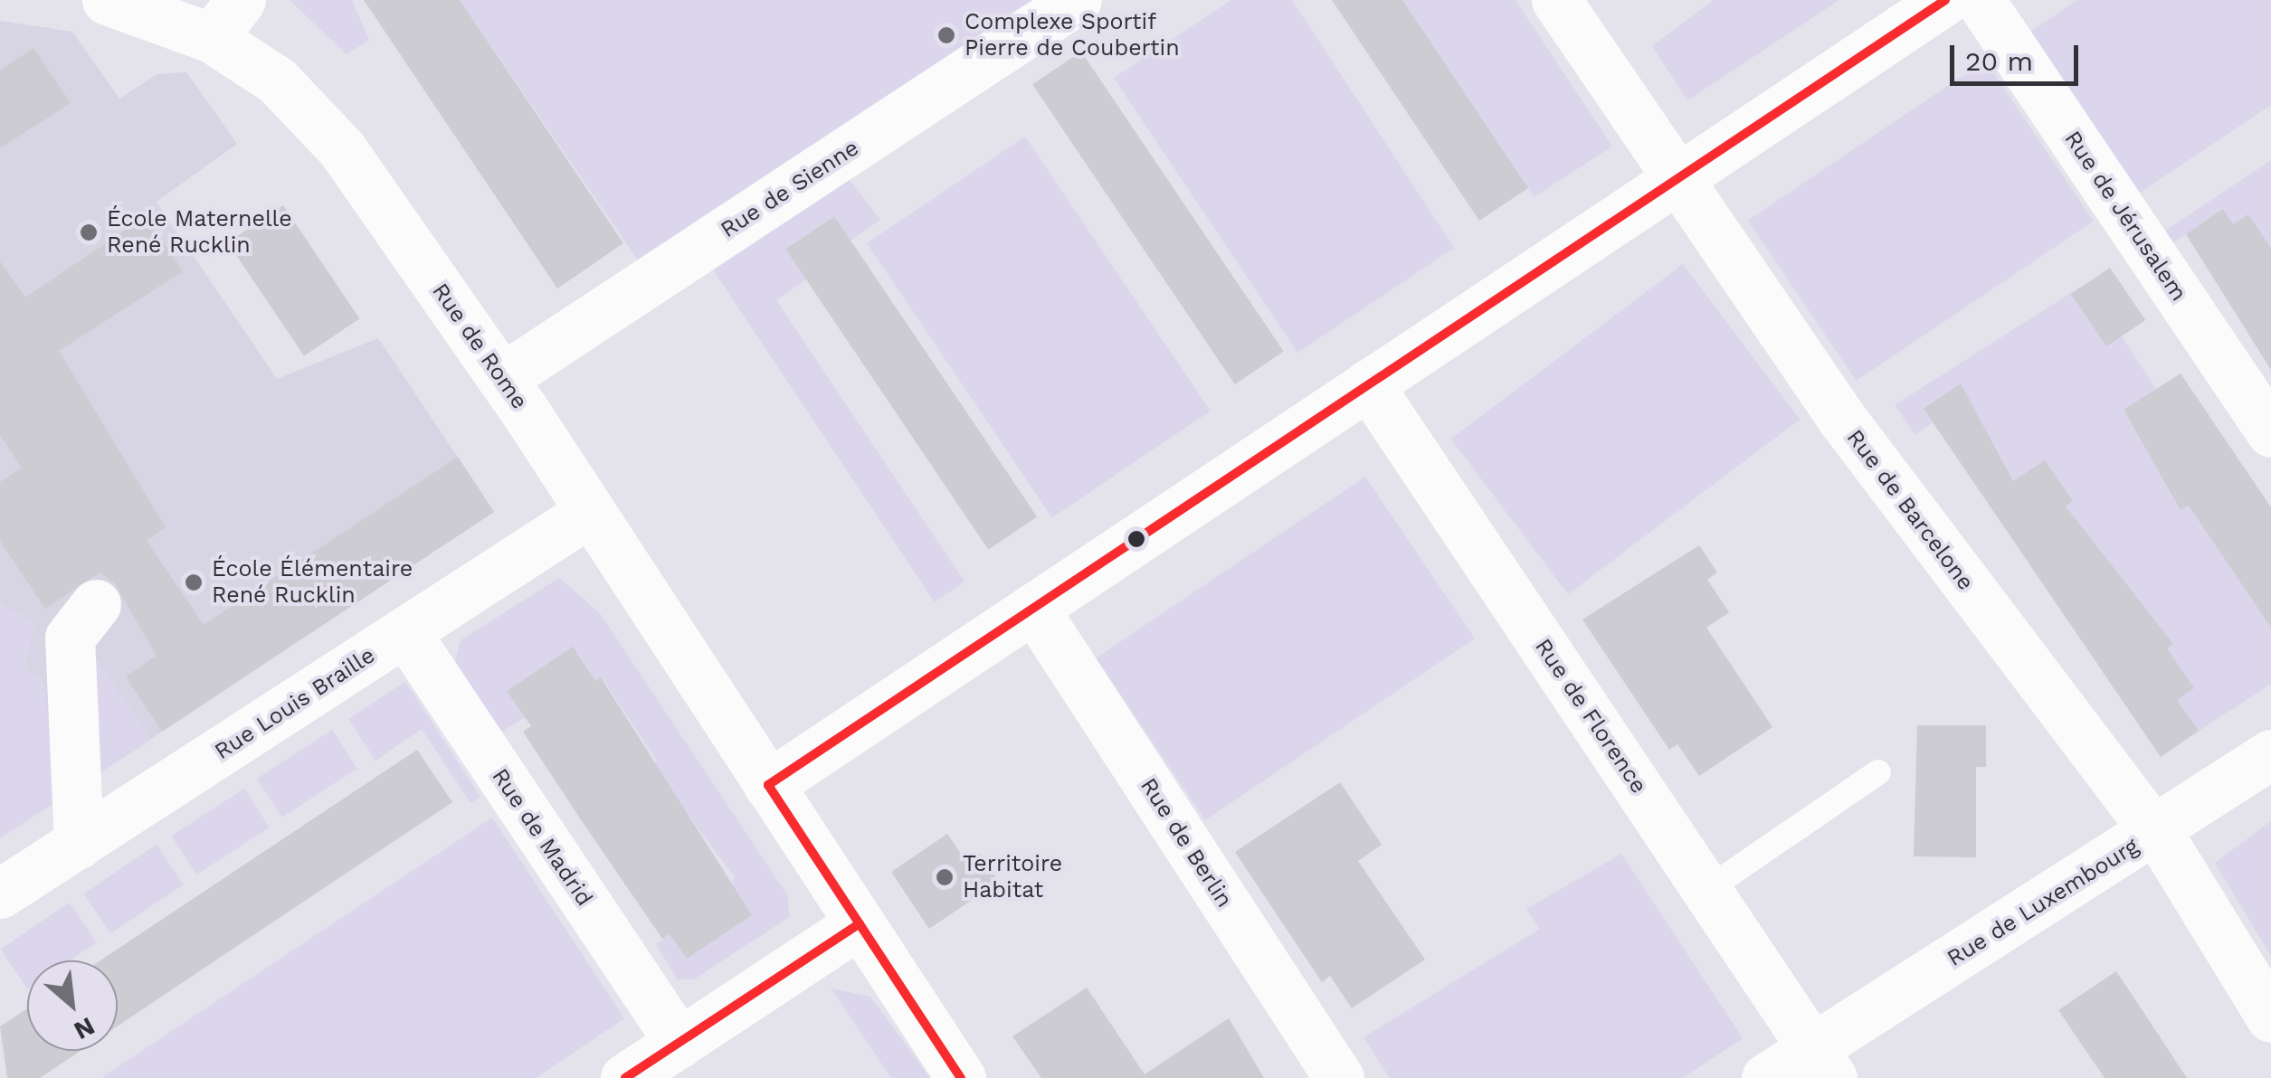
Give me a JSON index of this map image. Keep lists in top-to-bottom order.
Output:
{
  "streets": {
    "street": [
      "Rue de Sienne",
      "Rue de Jérusalem",
      "Rue de Rome",
      "Rue de Barcelone",
      "Rue Louis Braille",
      "Rue de Florence",
      "Rue de Madrid",
      "Rue de Berlin",
      "Rue de Luxembourg"
    ]
  },
  "crossings": [
    ["Rue de Sienne", "Rue de Rome"],
    ["Rue de Rome", "Rue Louis Braille"],
    ["Rue de Barcelone", "Rue de Luxembourg"],
    ["Rue Louis Braille", "Rue de Madrid"],
    ["Rue de Florence", "Rue de Luxembourg"]
  ],
  "places": [
    "Complexe Sportif Pierre de Coubertin",
    "École Maternelle René Rucklin",
    "École Élémentaire René Rucklin",
    "Territoire Habitat"
  ],
  "scale_bar": "20 m",
  "north": "bottom right"
}
